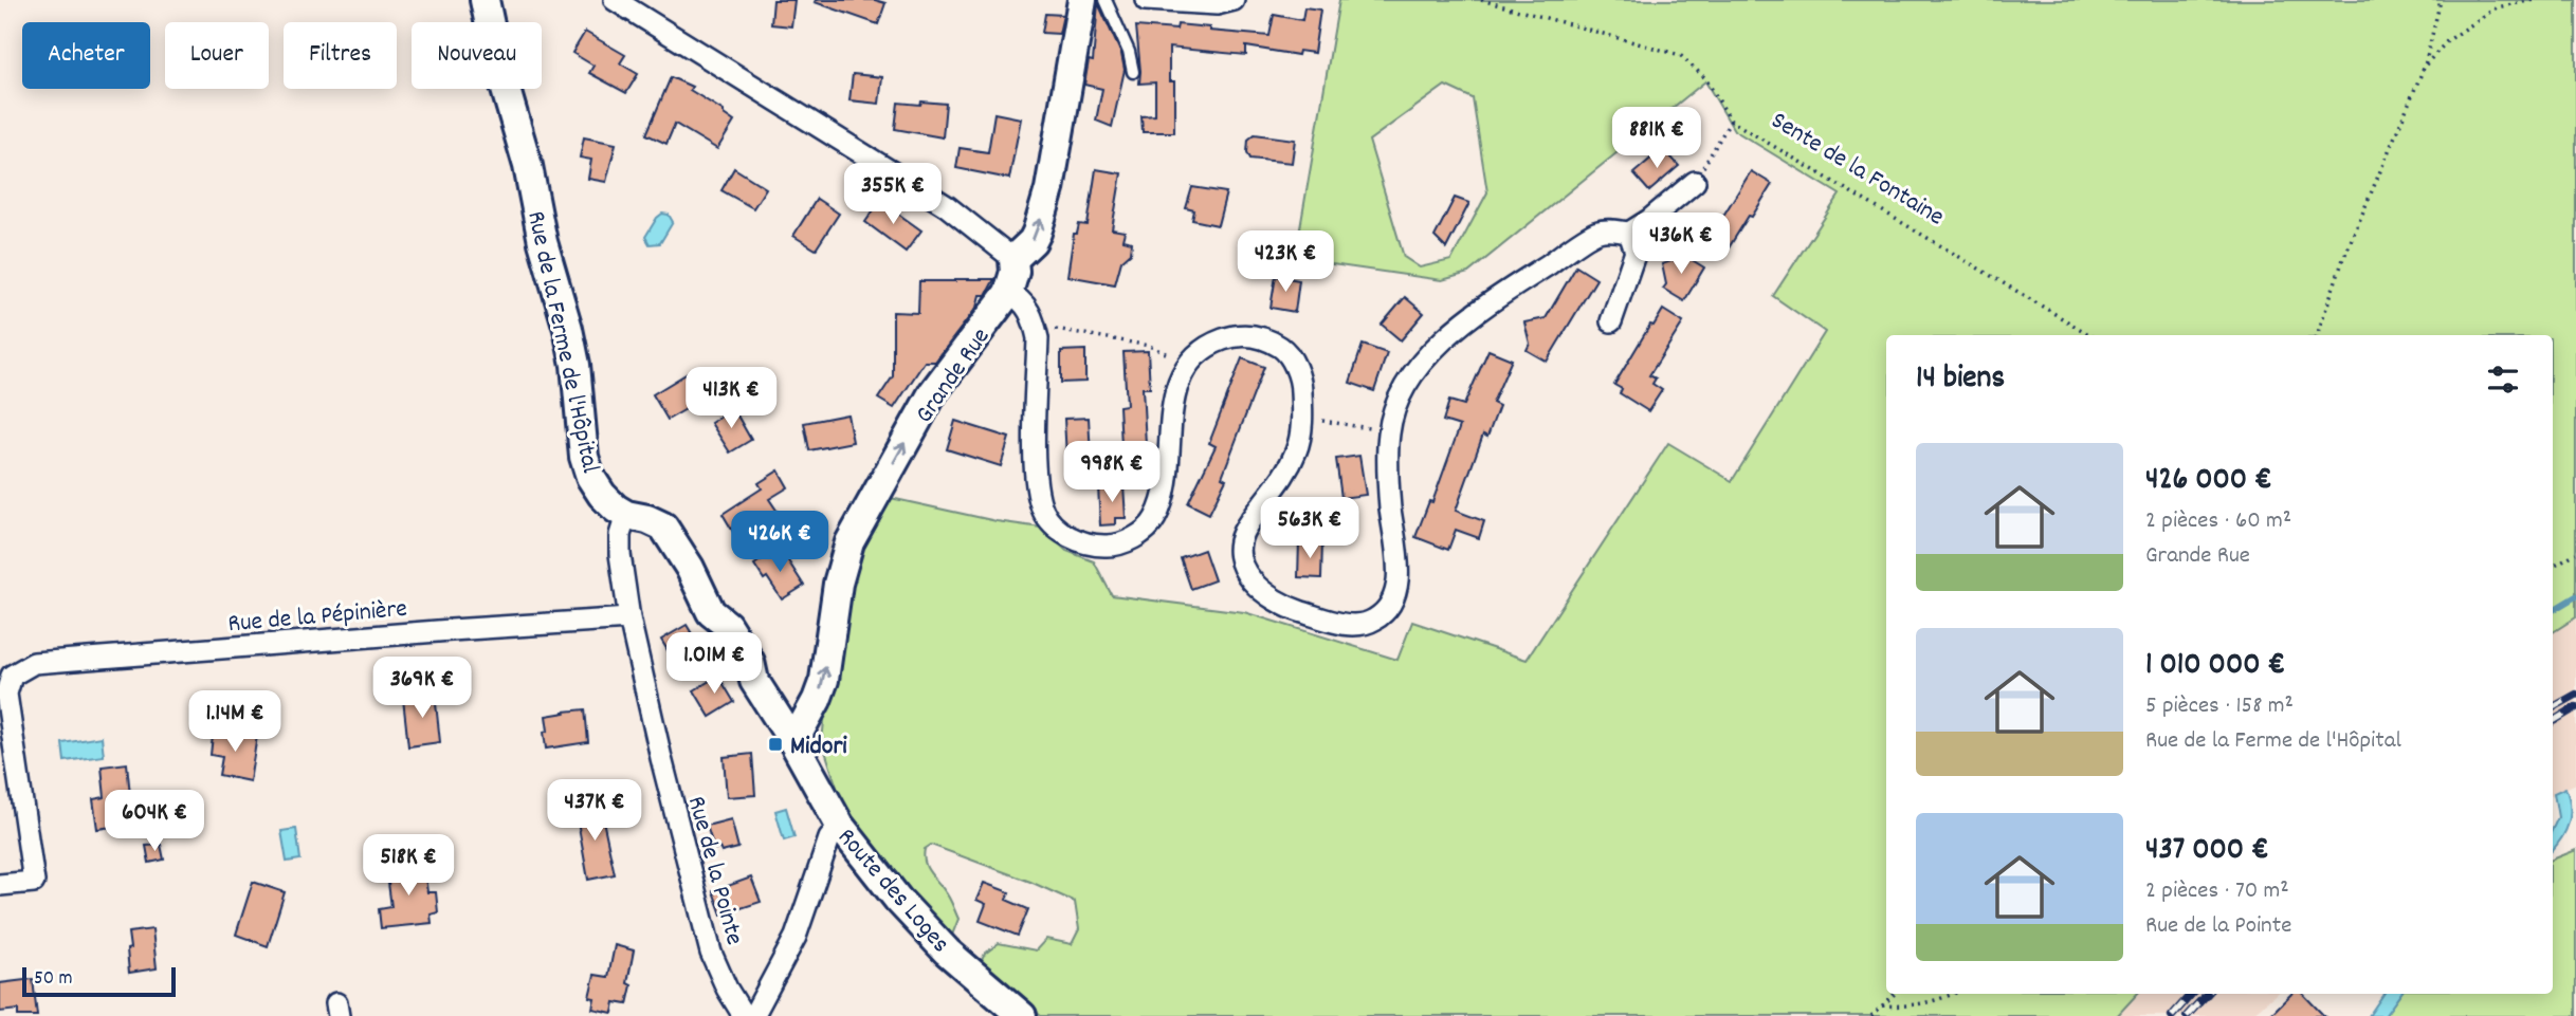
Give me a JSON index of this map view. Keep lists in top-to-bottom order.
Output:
{
  "streets": {
    "street": [
      "Rue de la Ferme de l'Hôpital",
      "Grande Rue",
      "Rue de la Pépinière",
      "Rue de la Pointe",
      "Route des Loges"
    ],
    "path": ["Sente de la Fontaine"]
  },
  "crossings": [
    ["Rue de la Ferme de l'Hôpital", "Grande Rue"],
    ["Rue de la Ferme de l'Hôpital", "Rue de la Pointe"],
    ["Rue de la Ferme de l'Hôpital", "Route des Loges"],
    ["Grande Rue", "Route des Loges"],
    ["Rue de la Pépinière", "Rue de la Pointe"]
  ],
  "one_way": ["Grande Rue"],
  "places": {
    "transit": ["Midori"]
  },
  "scale_bar": "50 m",
  "page": {
    "chip": [
      "Acheter",
      "Louer",
      "Filtres",
      "Nouveau"
    ],
    "price": [
      "881K €",
      "355K €",
      "436K €",
      "423K €",
      "413K €",
      "998K €",
      "563K €",
      "426K €",
      "1.01M €",
      "369K €",
      "1.14M €",
      "437K €",
      "604K €",
      "518K €"
    ],
    "heading": "14 biens",
    "list": [
      {
        "name": "426 000 €",
        "note": "2 pièces · 60 m² · Grande Rue"
      },
      {
        "name": "1 010 000 €",
        "note": "5 pièces · 158 m² · Rue de la Ferme de l'Hôpital"
      },
      {
        "name": "437 000 €",
        "note": "2 pièces · 70 m² · Rue de la Pointe"
      }
    ],
    "scale": "50 m"
  }
}
